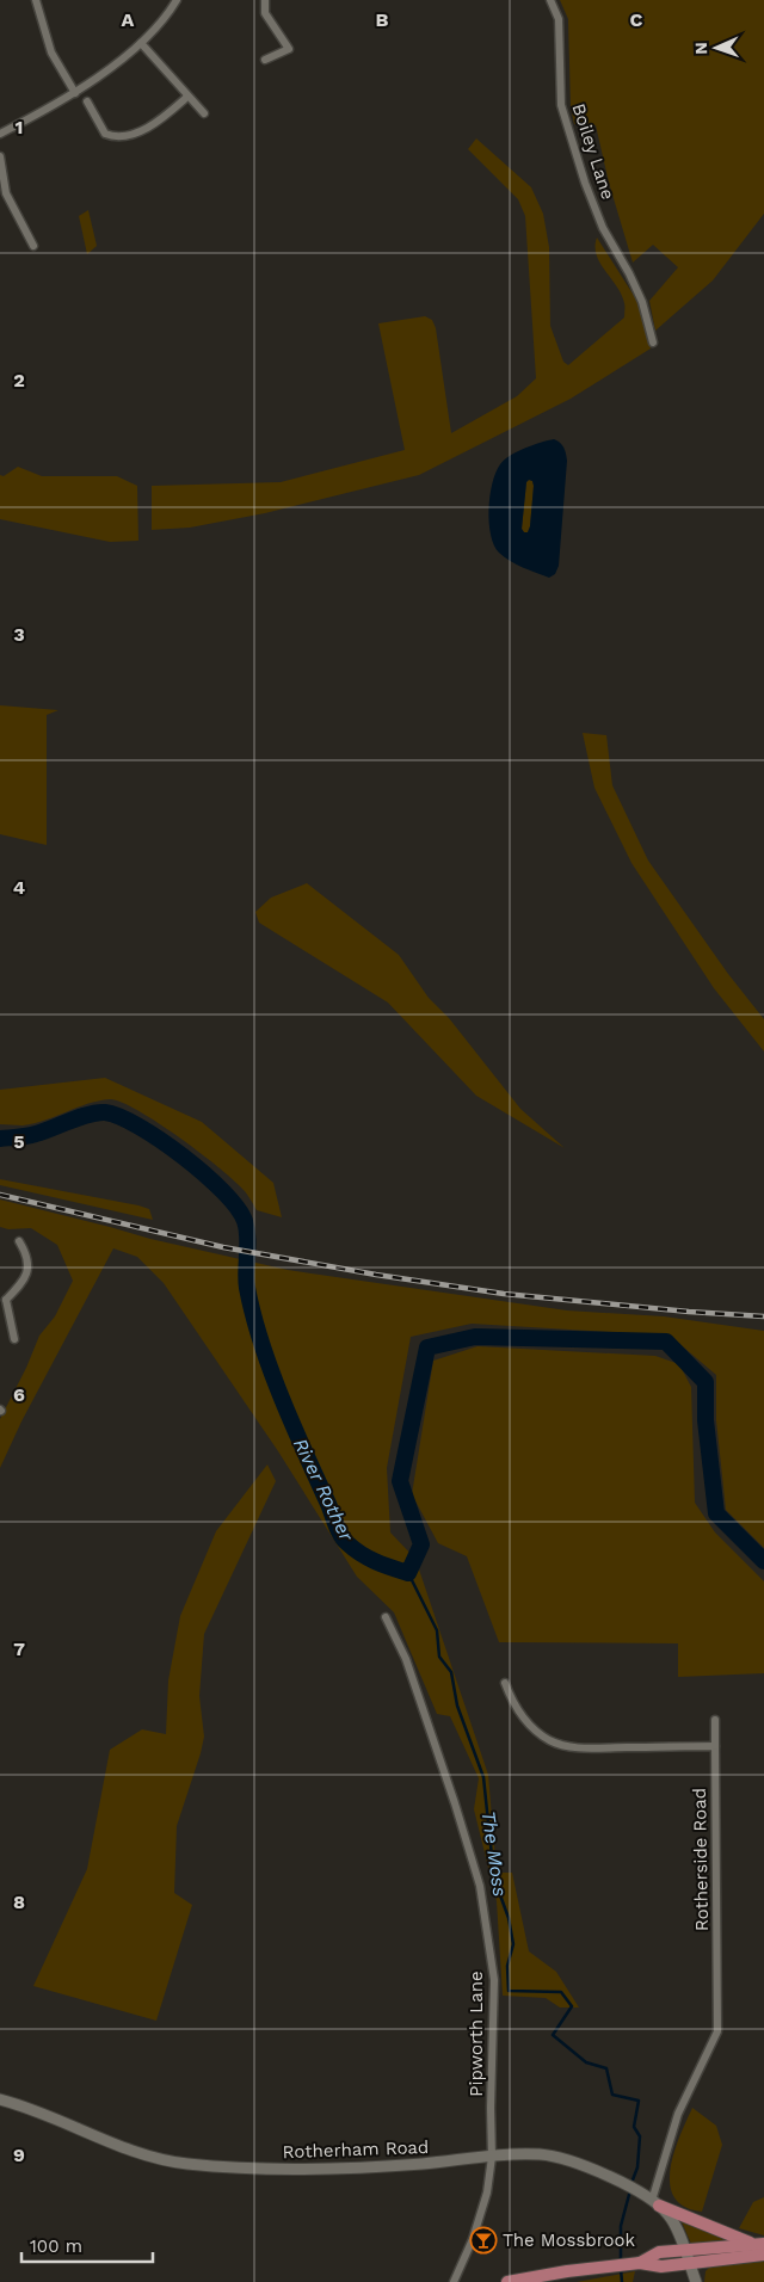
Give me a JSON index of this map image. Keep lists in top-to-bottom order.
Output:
{
  "streets": {
    "main road": ["Rotherham Road"],
    "street": ["Boiley Lane", "Rotherside Road", "Pipworth Lane"]
  },
  "crossings": [
    ["Rotherside Road", "Rotherham Road"],
    ["Pipworth Lane", "Rotherham Road"]
  ],
  "water": ["River Rother", "The Moss"],
  "places": {
    "bar": ["The Mossbrook"]
  },
  "scale_bar": "100 m",
  "north": "left",
  "grid": {
    "columns": ["A", "B", "C"],
    "rows": [
      "1",
      "2",
      "3",
      "4",
      "5",
      "6",
      "7",
      "8",
      "9"
    ]
  }
}
